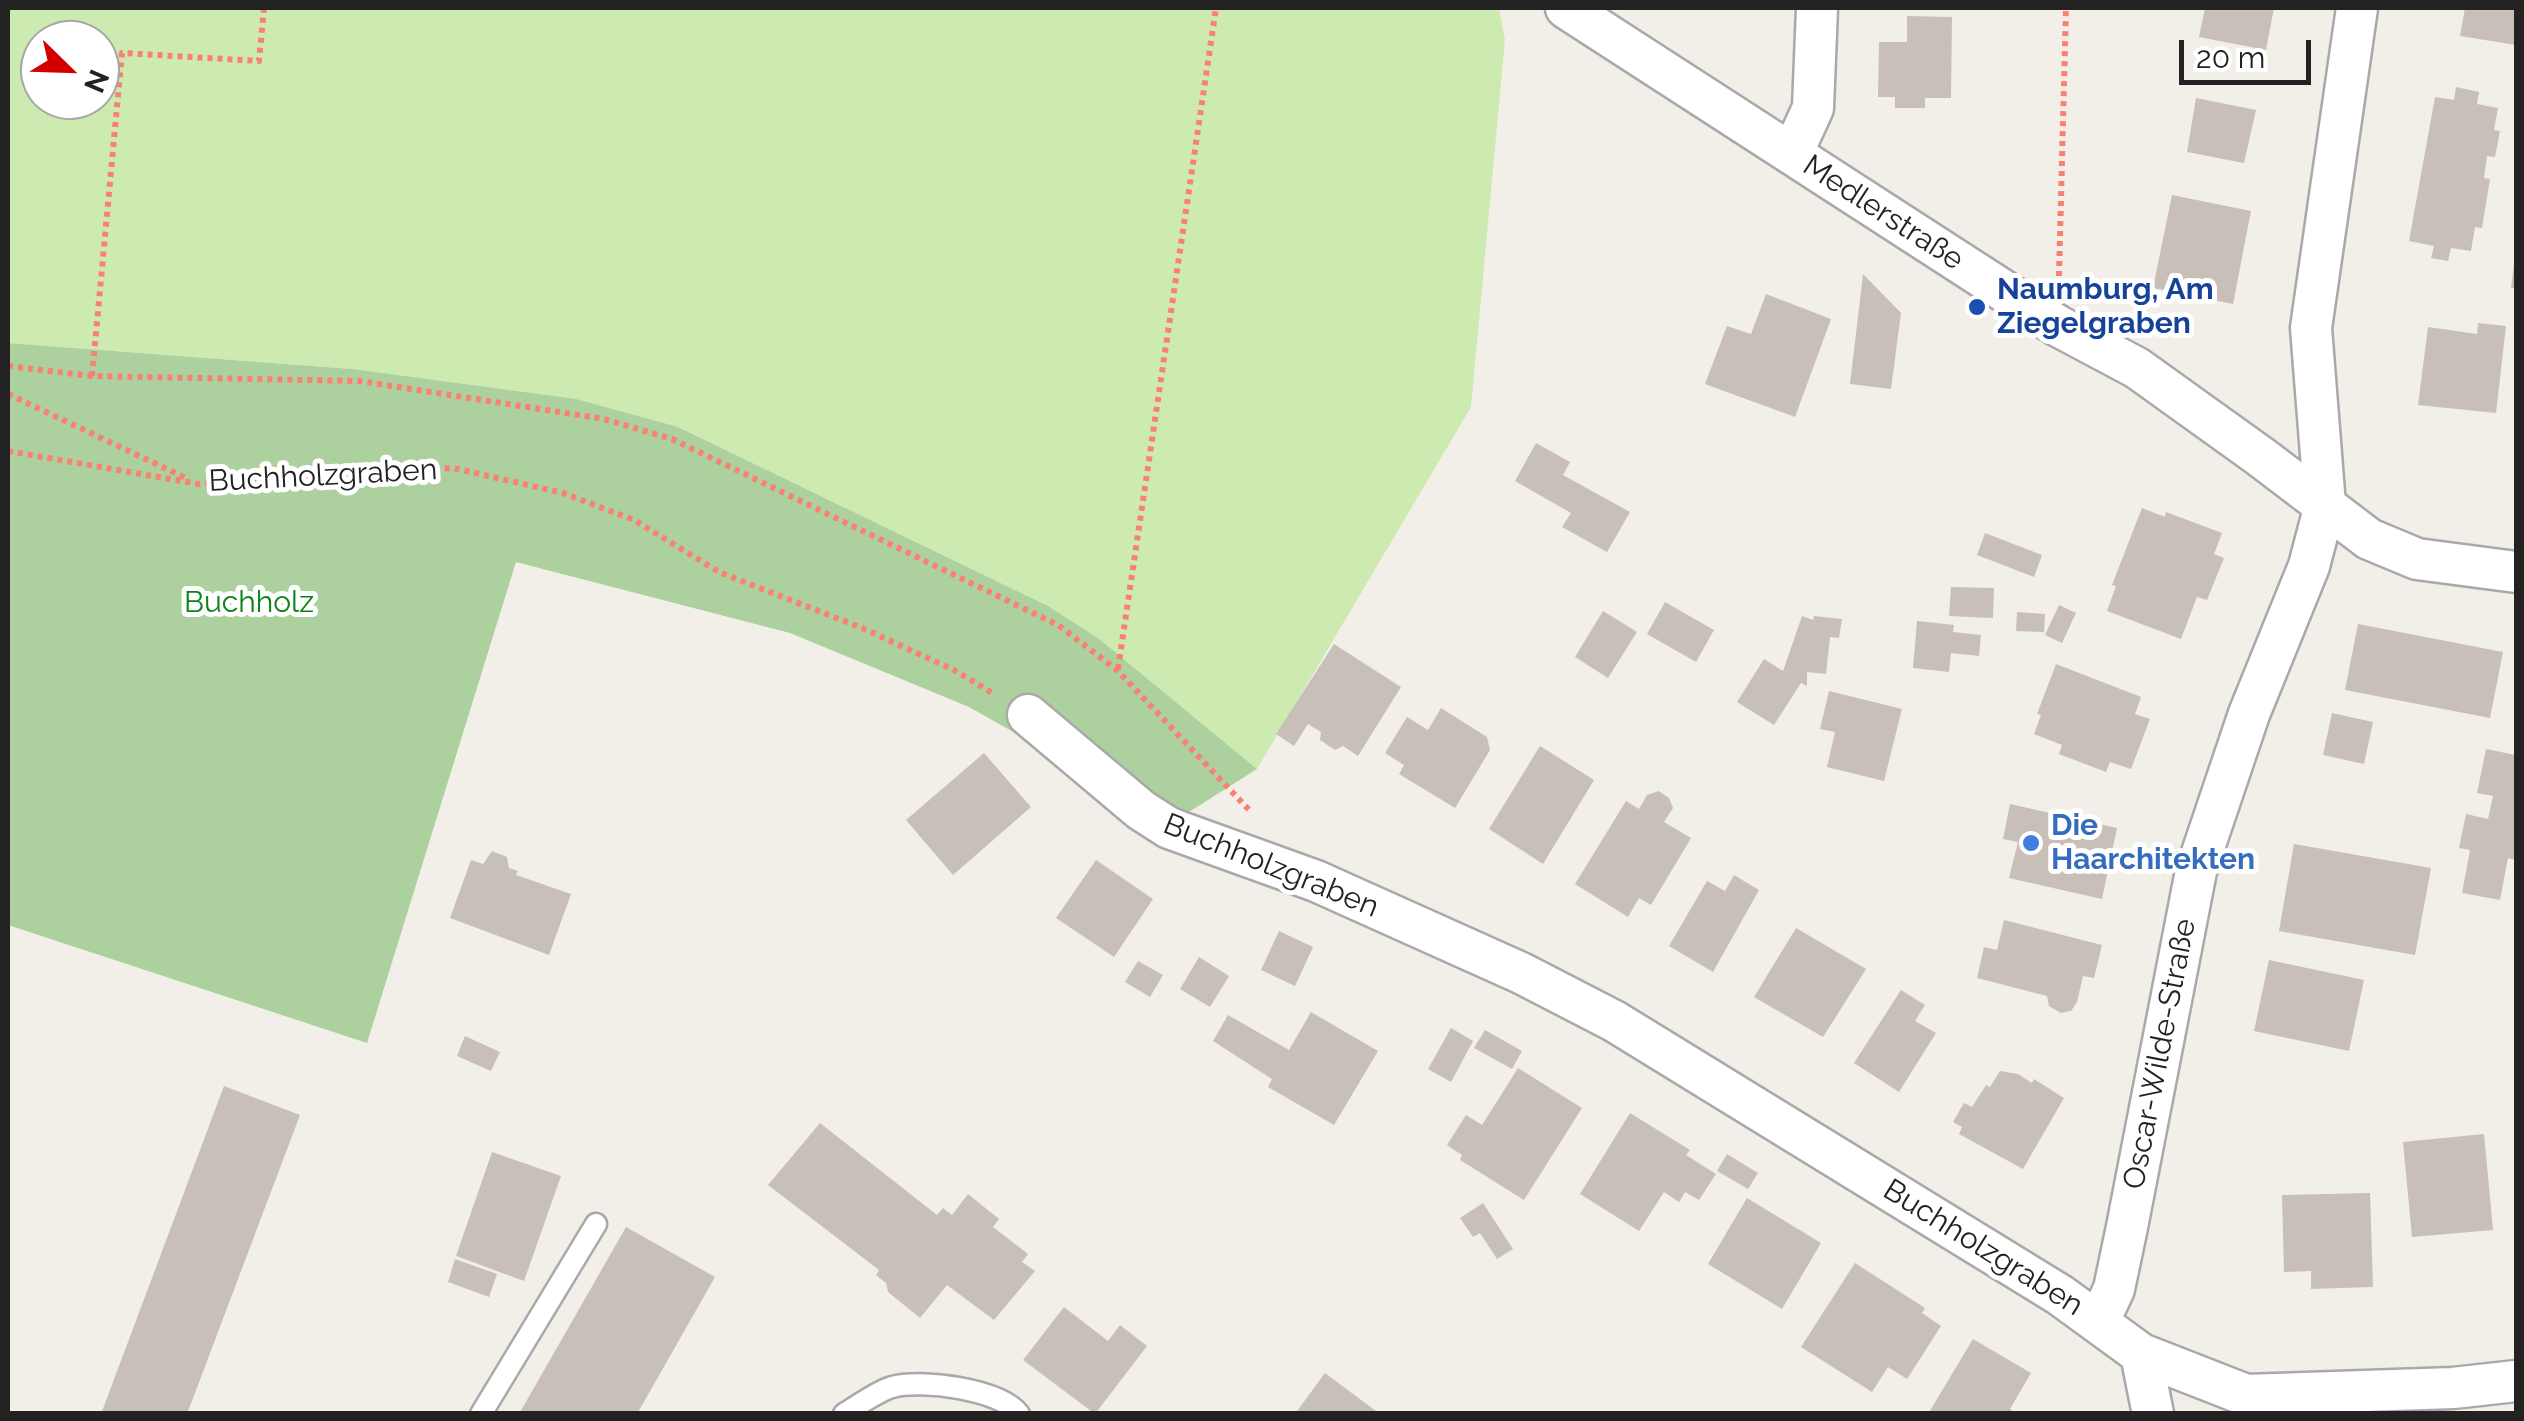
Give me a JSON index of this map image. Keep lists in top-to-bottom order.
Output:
{
  "streets": {
    "street": ["Medlerstraße", "Buchholzgraben", "Oscar-Wilde-Straße"]
  },
  "crossings": [
    ["Medlerstraße", "Oscar-Wilde-Straße"],
    ["Buchholzgraben", "Oscar-Wilde-Straße"]
  ],
  "parks": ["Buchholz"],
  "places": ["Naumburg, Am Ziegelgraben", "Die Haarchitekten"],
  "scale_bar": "20 m",
  "north": "bottom right"
}
